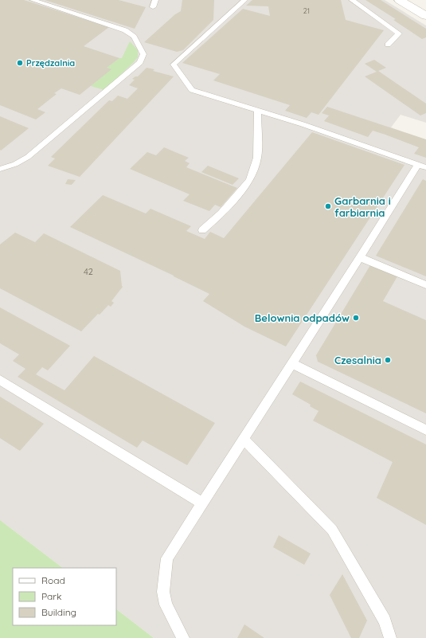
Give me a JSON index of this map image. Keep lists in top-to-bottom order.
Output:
{
  "places": [
    "Przędzalnia",
    "Garbarnia i farbiarnia",
    "Belownia odpadów",
    "Czesalnia"
  ],
  "house_numbers": ["21", "42"],
  "legend": ["Road", "Park", "Building"]
}
